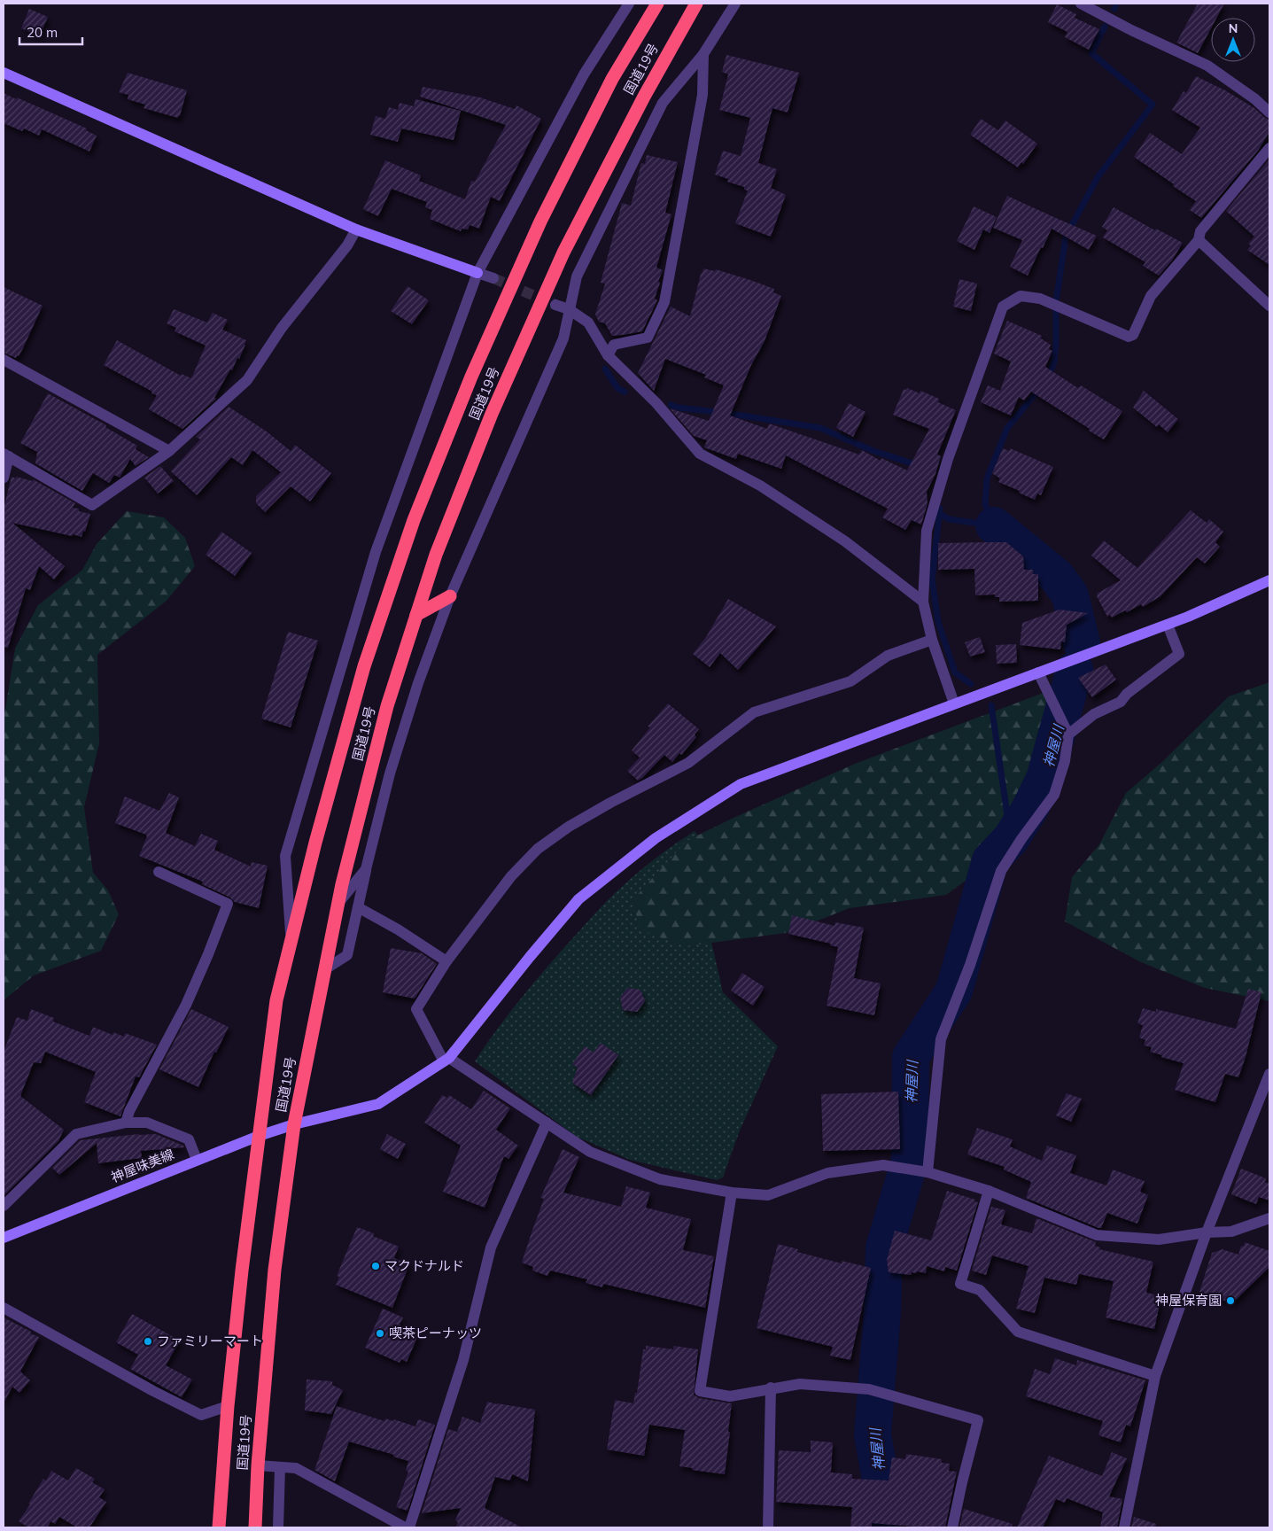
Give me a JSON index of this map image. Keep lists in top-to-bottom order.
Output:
{
  "streets": {
    "highway": ["国道19号"],
    "street": ["神屋味美線"]
  },
  "crossings": [
    ["国道19号", "神屋味美線"]
  ],
  "water": ["神屋川"],
  "places": [
    "マクドナルド",
    "神屋保育園",
    "喫茶ピーナッツ",
    "ファミリーマート"
  ],
  "scale_bar": "20 m",
  "north": "top"
}
